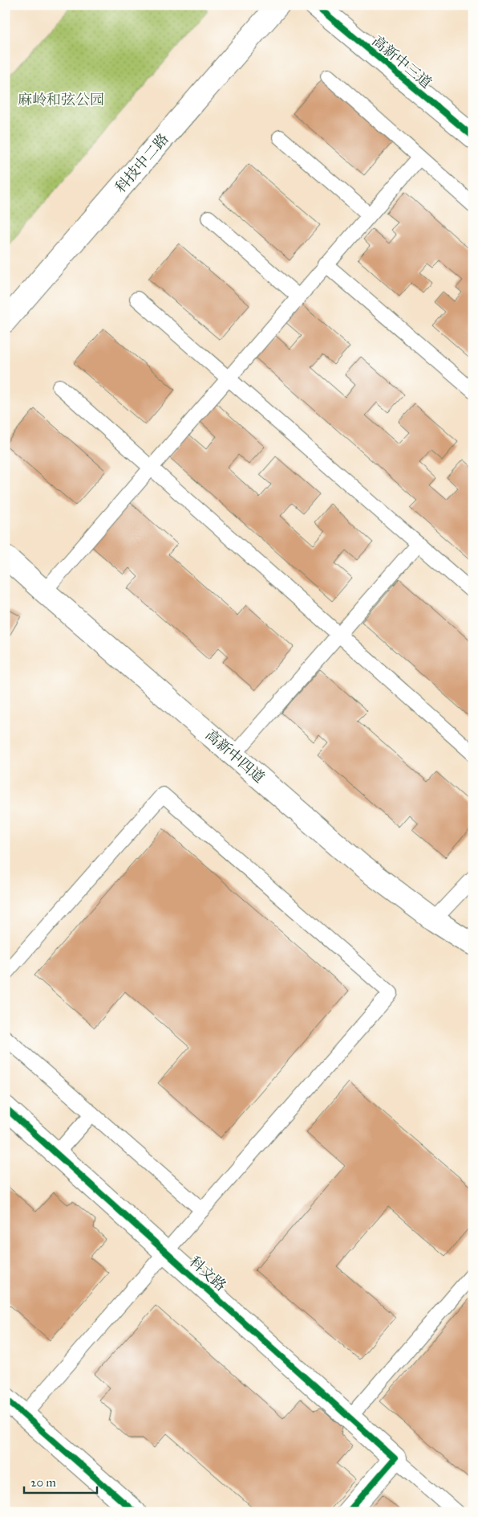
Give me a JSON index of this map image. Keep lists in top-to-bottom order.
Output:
{
  "streets": {
    "main road": [
      "高新中三道",
      "科技中二路",
      "高新中四道",
      "科文路"
    ]
  },
  "parks": ["麻岭和弦公园"],
  "scale_bar": "20 m"
}
